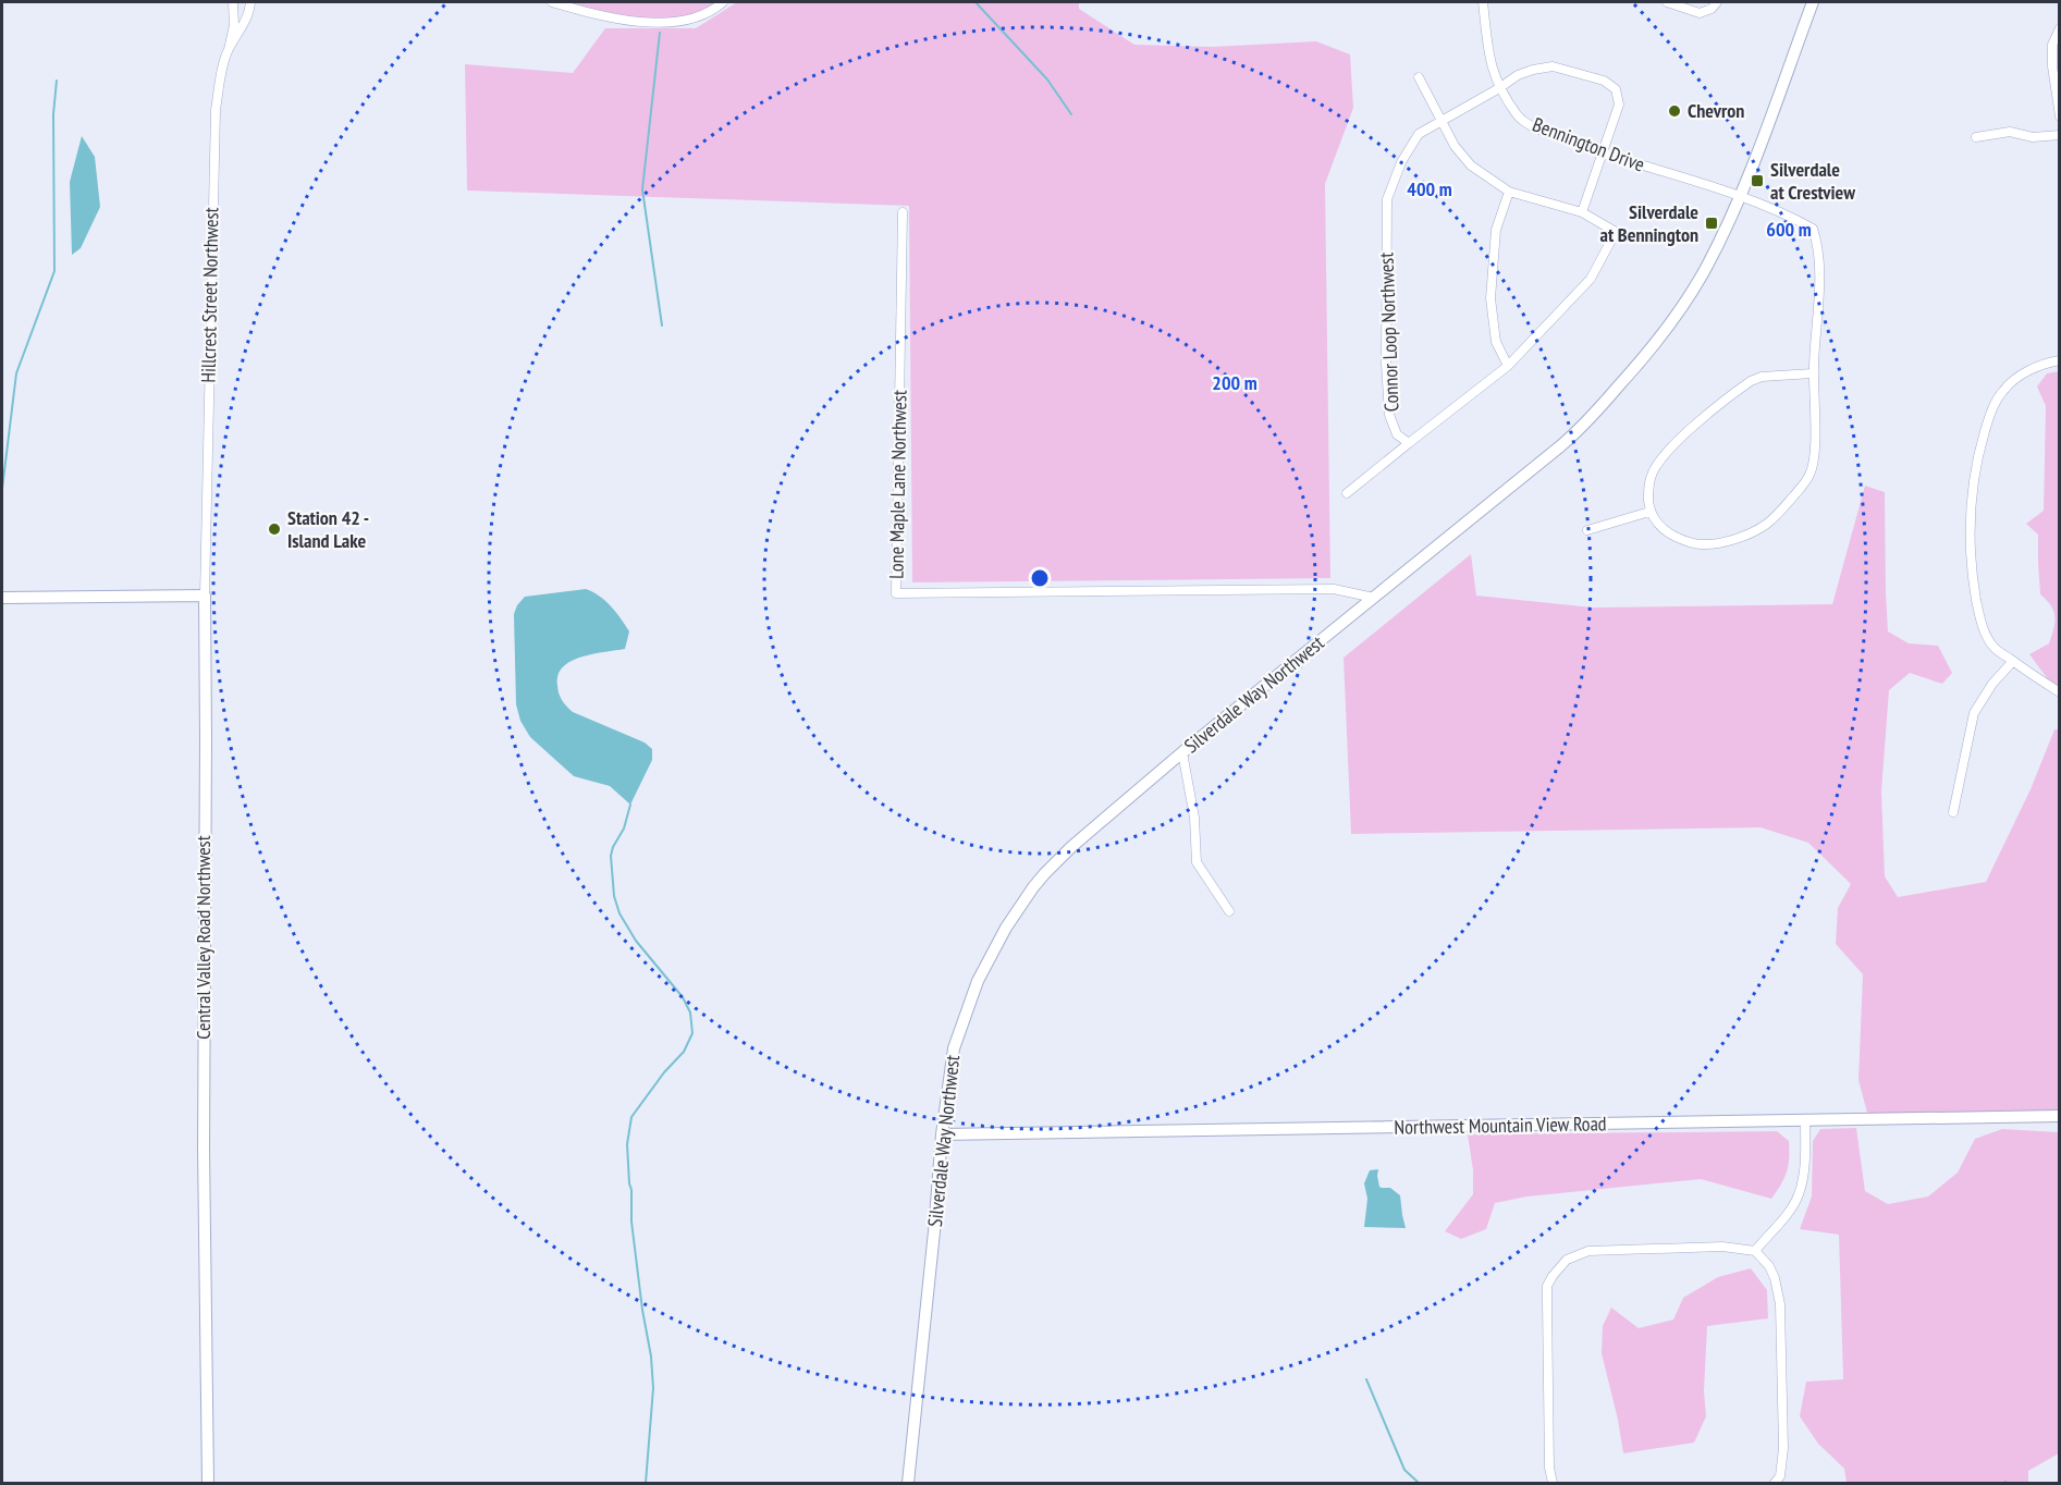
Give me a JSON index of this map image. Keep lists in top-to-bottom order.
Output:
{
  "streets": {
    "main road": ["Silverdale Way Northwest", "Central Valley Road Northwest", "Northwest Mountain View Road"],
    "street": [
      "Bennington Drive",
      "Hillcrest Street Northwest",
      "Connor Loop Northwest",
      "Lone Maple Lane Northwest"
    ]
  },
  "crossings": [
    ["Bennington Drive", "Connor Loop Northwest"],
    ["Bennington Drive", "Silverdale Way Northwest"],
    ["Hillcrest Street Northwest", "Central Valley Road Northwest"],
    ["Lone Maple Lane Northwest", "Silverdale Way Northwest"],
    ["Silverdale Way Northwest", "Northwest Mountain View Road"]
  ],
  "places": {
    "other": ["Chevron", "Station 42 - Island Lake"],
    "transit": ["Silverdale at Crestview", "Silverdale at Bennington"]
  },
  "rings": ["400 m", "600 m", "200 m"]
}
